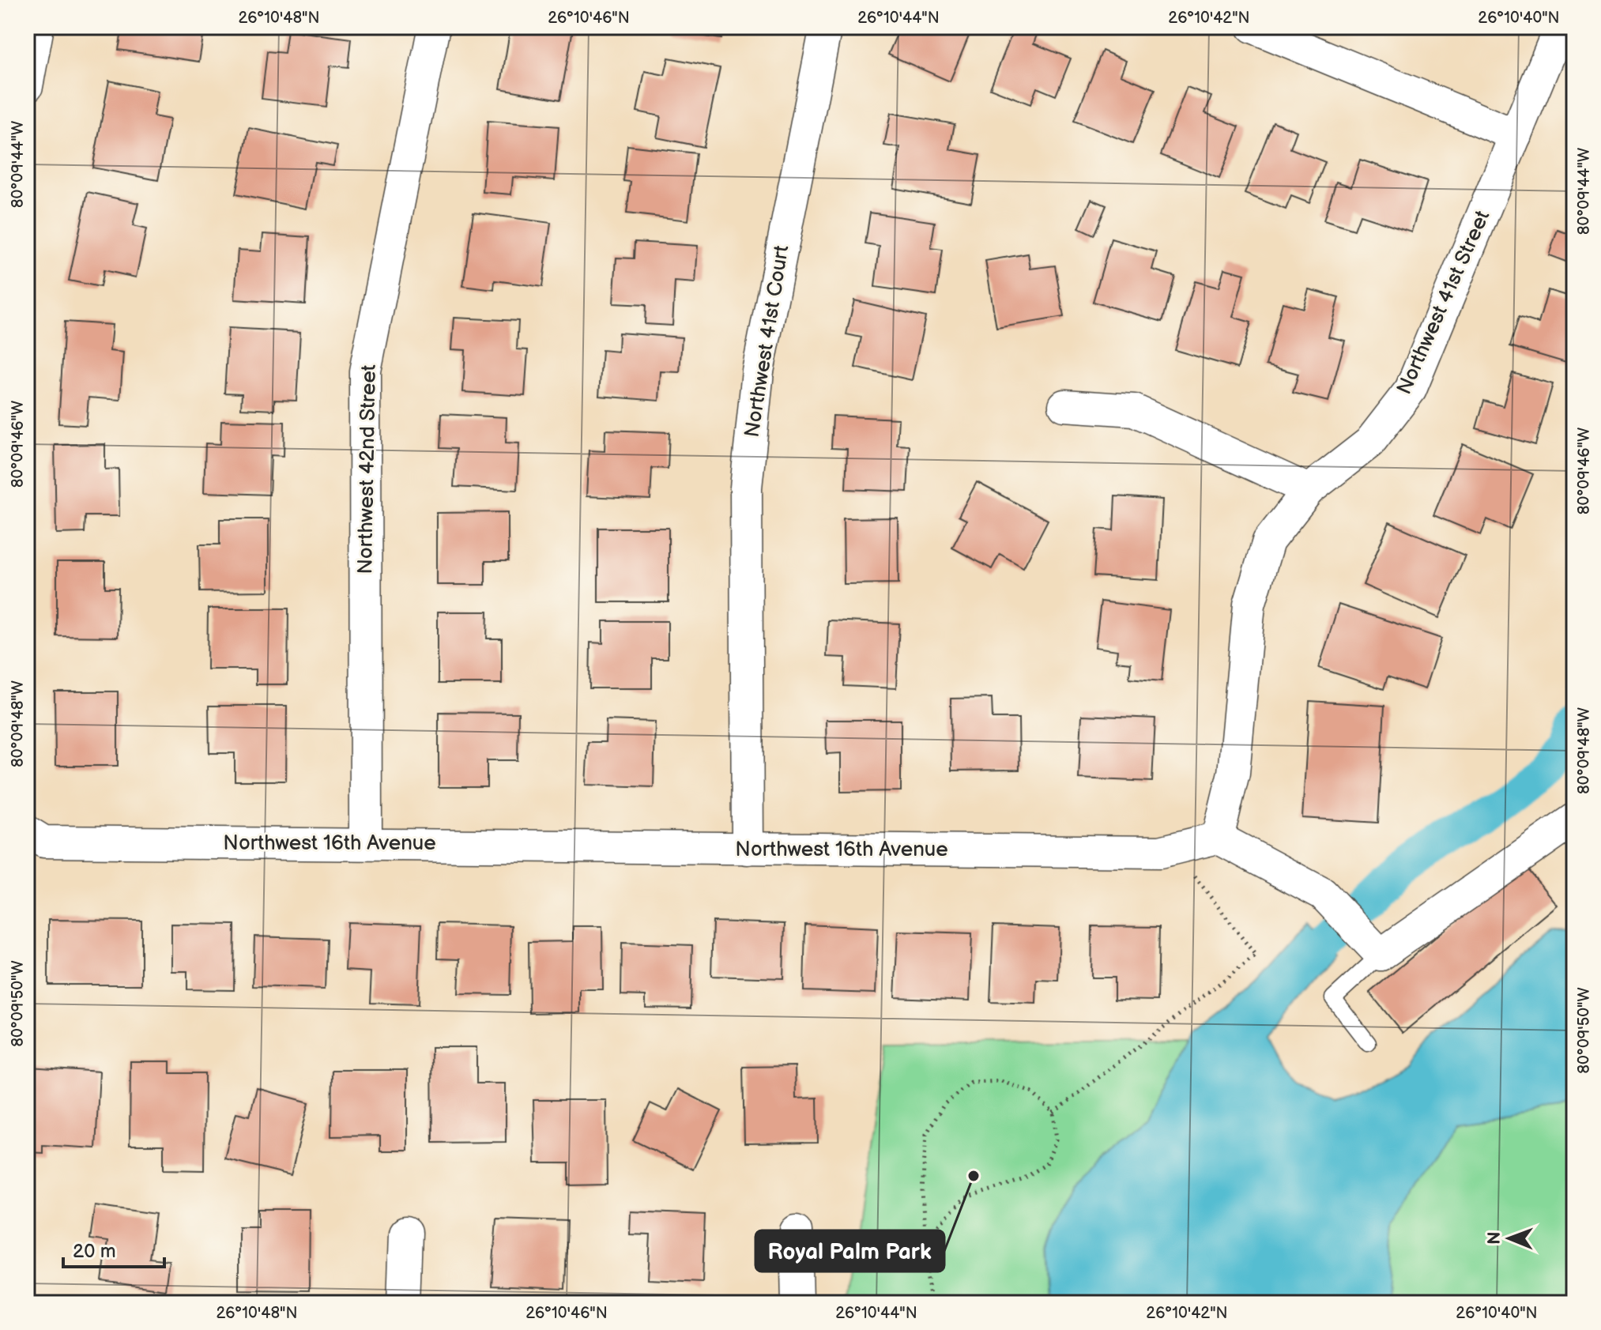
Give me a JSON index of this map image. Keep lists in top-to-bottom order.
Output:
{
  "streets": {
    "street": [
      "Northwest 41st Street",
      "Northwest 41st Court",
      "Northwest 42nd Street",
      "Northwest 16th Avenue"
    ]
  },
  "crossings": [
    ["Northwest 41st Street", "Northwest 16th Avenue"],
    ["Northwest 41st Court", "Northwest 16th Avenue"],
    ["Northwest 42nd Street", "Northwest 16th Avenue"]
  ],
  "places": ["Royal Palm Park"],
  "scale_bar": "20 m",
  "north": "left",
  "coordinates": [
    "26°10'48\"N",
    "26°10'46\"N",
    "26°10'44\"N",
    "26°10'42\"N",
    "26°10'40\"N",
    "80°09'44\"W",
    "80°09'46\"W",
    "80°09'48\"W",
    "80°09'50\"W"
  ]
}
